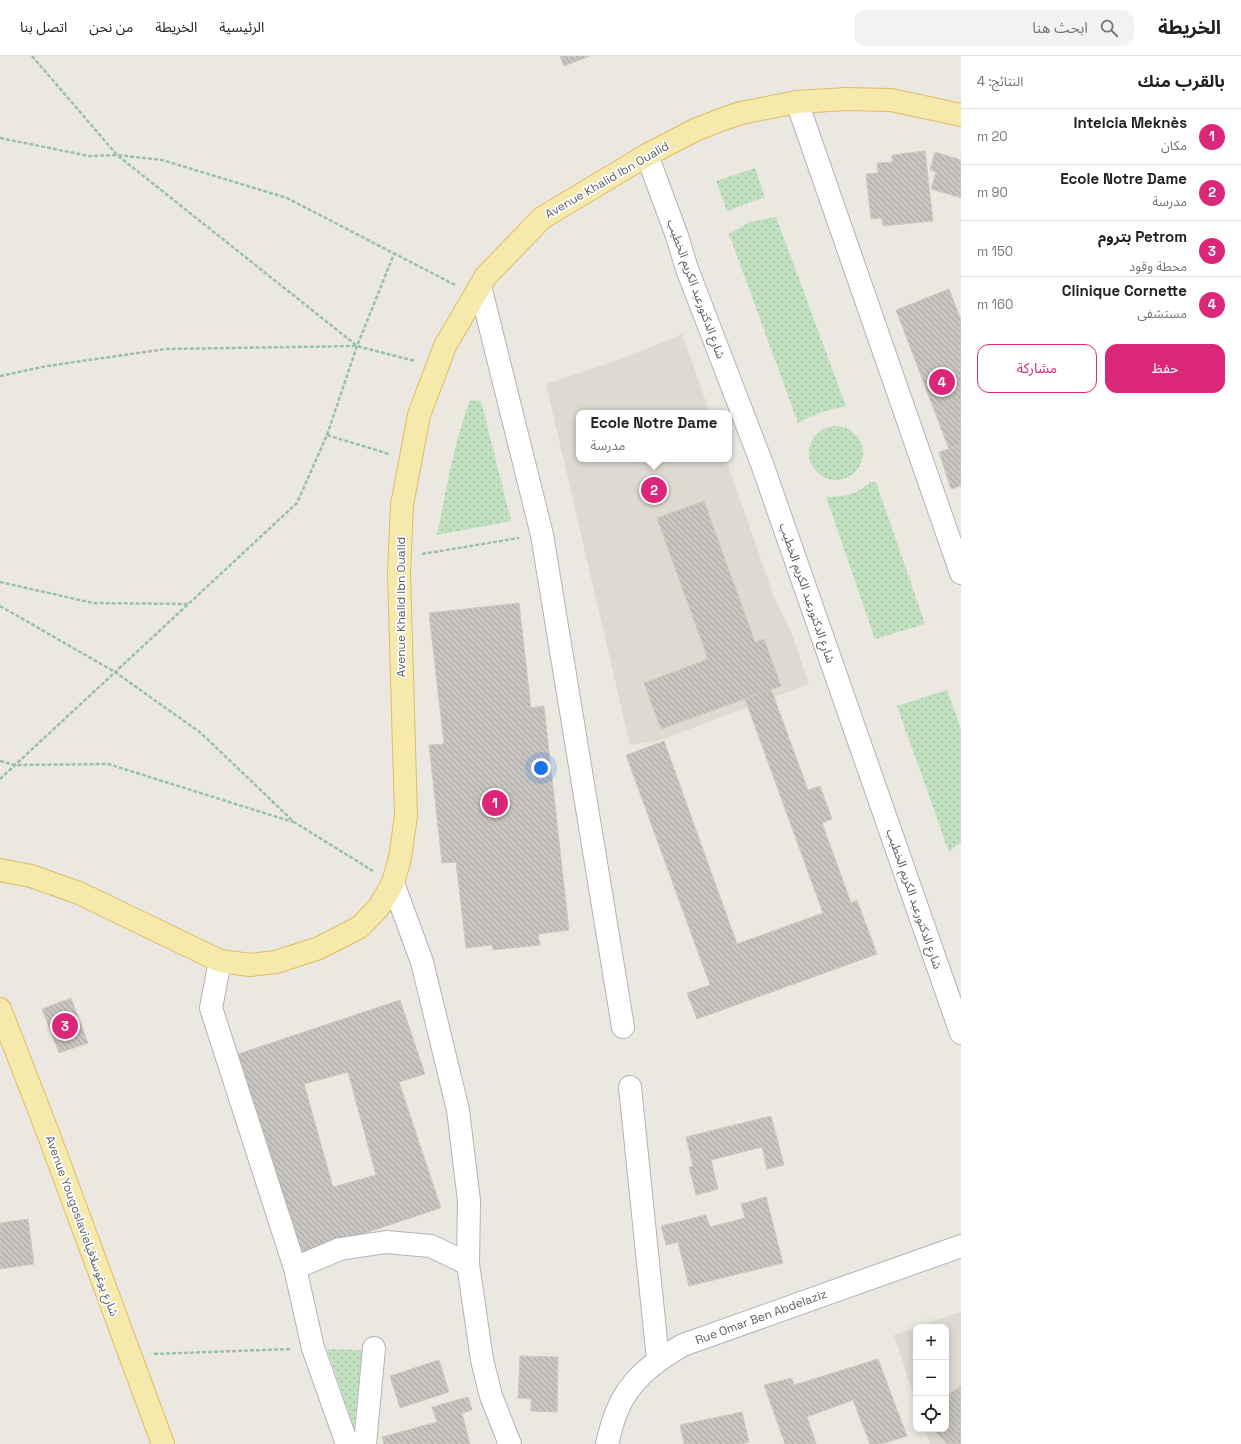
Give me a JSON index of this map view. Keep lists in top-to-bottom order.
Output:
{
  "streets": {
    "main road": ["Avenue Khalid Ibn Oualid", "Avenue Yougoslavieشارع يوغوسلافيا"],
    "street": ["شارع الدكتورعبد الكريم الخطيب", "Rue Omar Ben Abdelaziz"]
  },
  "crossings": [
    ["Avenue Khalid Ibn Oualid", "شارع الدكتورعبد الكريم الخطيب"]
  ],
  "page": {
    "header": "الخريطة",
    "search": "ابحث هنا",
    "nav": [
      "الرئيسية",
      "الخريطة",
      "من نحن",
      "اتصل بنا"
    ],
    "heading": ["بالقرب منك", "النتائج: 4"],
    "list": [
      {
        "mark": "1",
        "name": "Intelcia Meknès",
        "note": "مكان",
        "value": "20 m"
      },
      {
        "mark": "2",
        "name": "Ecole Notre Dame",
        "note": "مدرسة",
        "value": "90 m"
      },
      {
        "mark": "3",
        "name": "Petrom بتروم",
        "note": "محطة وقود",
        "value": "150 m"
      },
      {
        "mark": "4",
        "name": "Clinique Cornette",
        "note": "مستشفى",
        "value": "160 m"
      }
    ],
    "buttons": ["حفظ", "مشاركة"],
    "pins": [
      "4",
      "2",
      "1",
      "3"
    ],
    "popup": ["Ecole Notre Dame", "مدرسة"],
    "map_buttons": ["+", "−"]
  }
}
